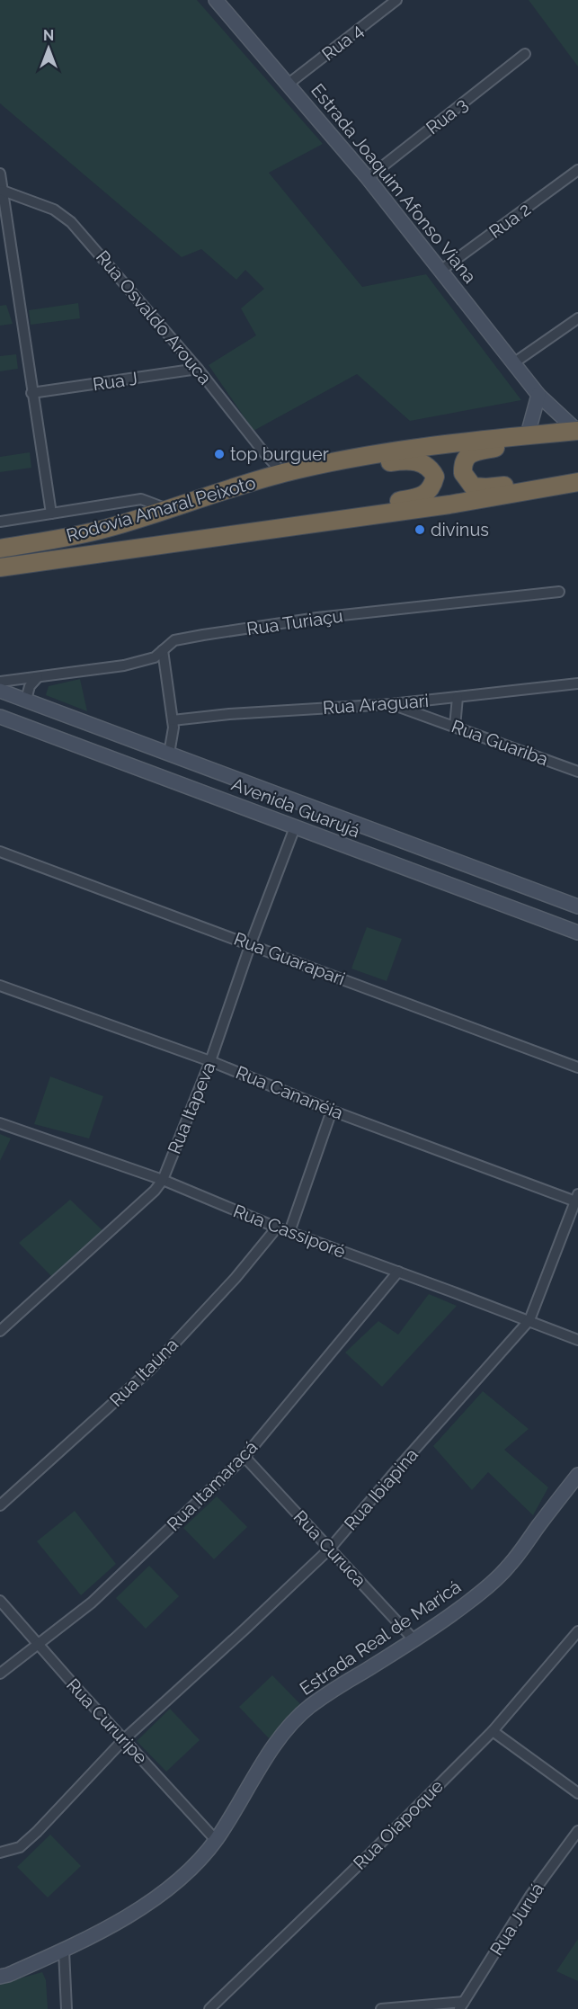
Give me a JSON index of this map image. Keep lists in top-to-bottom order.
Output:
{
  "streets": {
    "highway": ["Rodovia Amaral Peixoto"],
    "street": [
      "Rua 4",
      "Rua 3",
      "Estrada Joaquim Afonso Viana",
      "Rua 2",
      "Rua Osvaldo Arouca",
      "Rua J",
      "Rua Turiaçu",
      "Rua Araguari",
      "Rua Guariba",
      "Avenida Guarujá",
      "Rua Guarapari",
      "Rua Cananéia",
      "Rua Itapeva",
      "Rua Cassiporé",
      "Rua Itaúna",
      "Rua Itamaracá",
      "Rua Ibiapina",
      "Rua Curuca",
      "Estrada Real de Maricá",
      "Rua Cururipe",
      "Rua Oiapoque",
      "Rua Juruá"
    ]
  },
  "crossings": [
    ["Rua 4", "Estrada Joaquim Afonso Viana"],
    ["Rua 3", "Estrada Joaquim Afonso Viana"],
    ["Estrada Joaquim Afonso Viana", "Rua 2"],
    ["Estrada Joaquim Afonso Viana", "Rodovia Amaral Peixoto"],
    ["Rua Osvaldo Arouca", "Rua J"],
    ["Rua Osvaldo Arouca", "Rodovia Amaral Peixoto"],
    ["Rua Araguari", "Rua Guariba"],
    ["Avenida Guarujá", "Rua Itapeva"],
    ["Rua Guarapari", "Rua Itapeva"],
    ["Rua Cananéia", "Rua Itapeva"],
    ["Rua Cananéia", "Rua Ibiapina"],
    ["Rua Itapeva", "Rua Cassiporé"],
    ["Rua Cassiporé", "Rua Itaúna"],
    ["Rua Cassiporé", "Rua Itamaracá"],
    ["Rua Cassiporé", "Rua Ibiapina"],
    ["Rua Itamaracá", "Rua Curuca"],
    ["Rua Itamaracá", "Rua Cururipe"],
    ["Rua Ibiapina", "Rua Curuca"],
    ["Rua Ibiapina", "Rua Cururipe"],
    ["Rua Curuca", "Estrada Real de Maricá"],
    ["Estrada Real de Maricá", "Rua Cururipe"]
  ],
  "places": ["top burguer", "divinus"],
  "north": "top"
}
